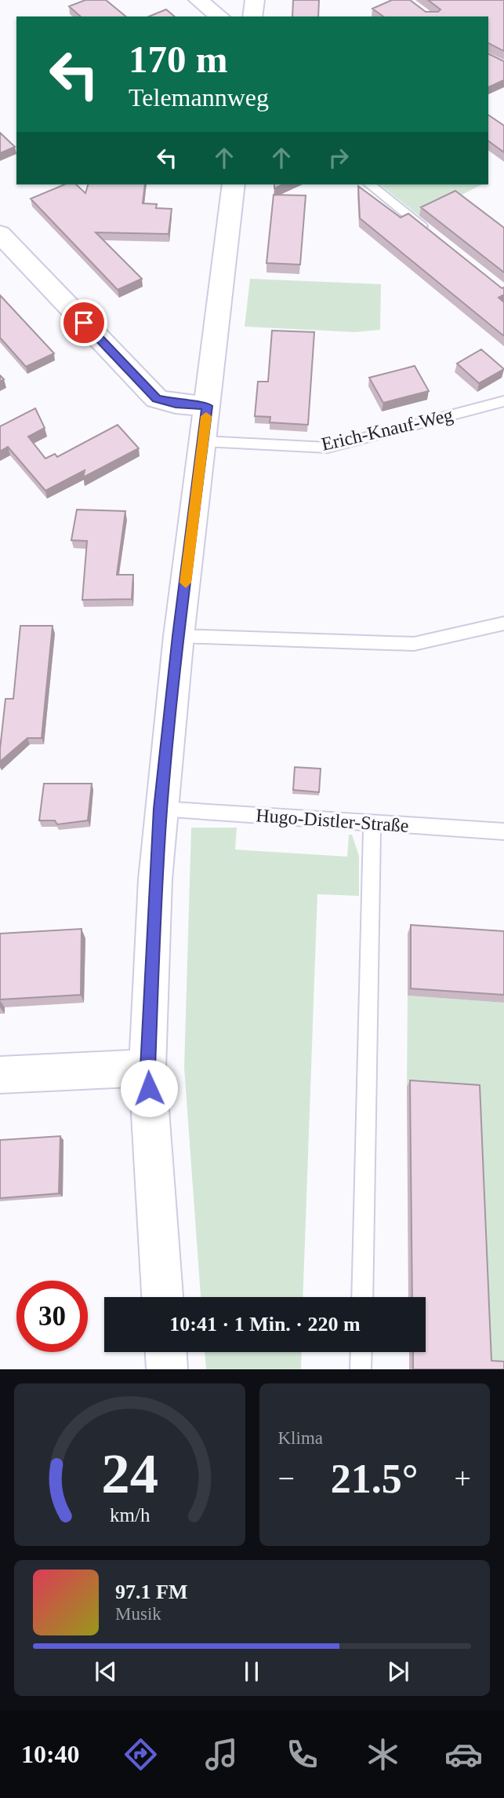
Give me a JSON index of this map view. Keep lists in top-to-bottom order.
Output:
{
  "streets": {
    "lane": ["Erich-Knauf-Weg", "Hugo-Distler-Straße"]
  },
  "page": {
    "turn": ["170 m", "Telemannweg"],
    "limit": "30",
    "trip": "10:41 · 1 Min. · 220 m",
    "tile": "Klima",
    "heat": ["−", "21.5°", "+"],
    "song": ["97.1 FM", "Musik"],
    "tabs": "10:40",
    "gauge": ["24", "km/h"]
  }
}
